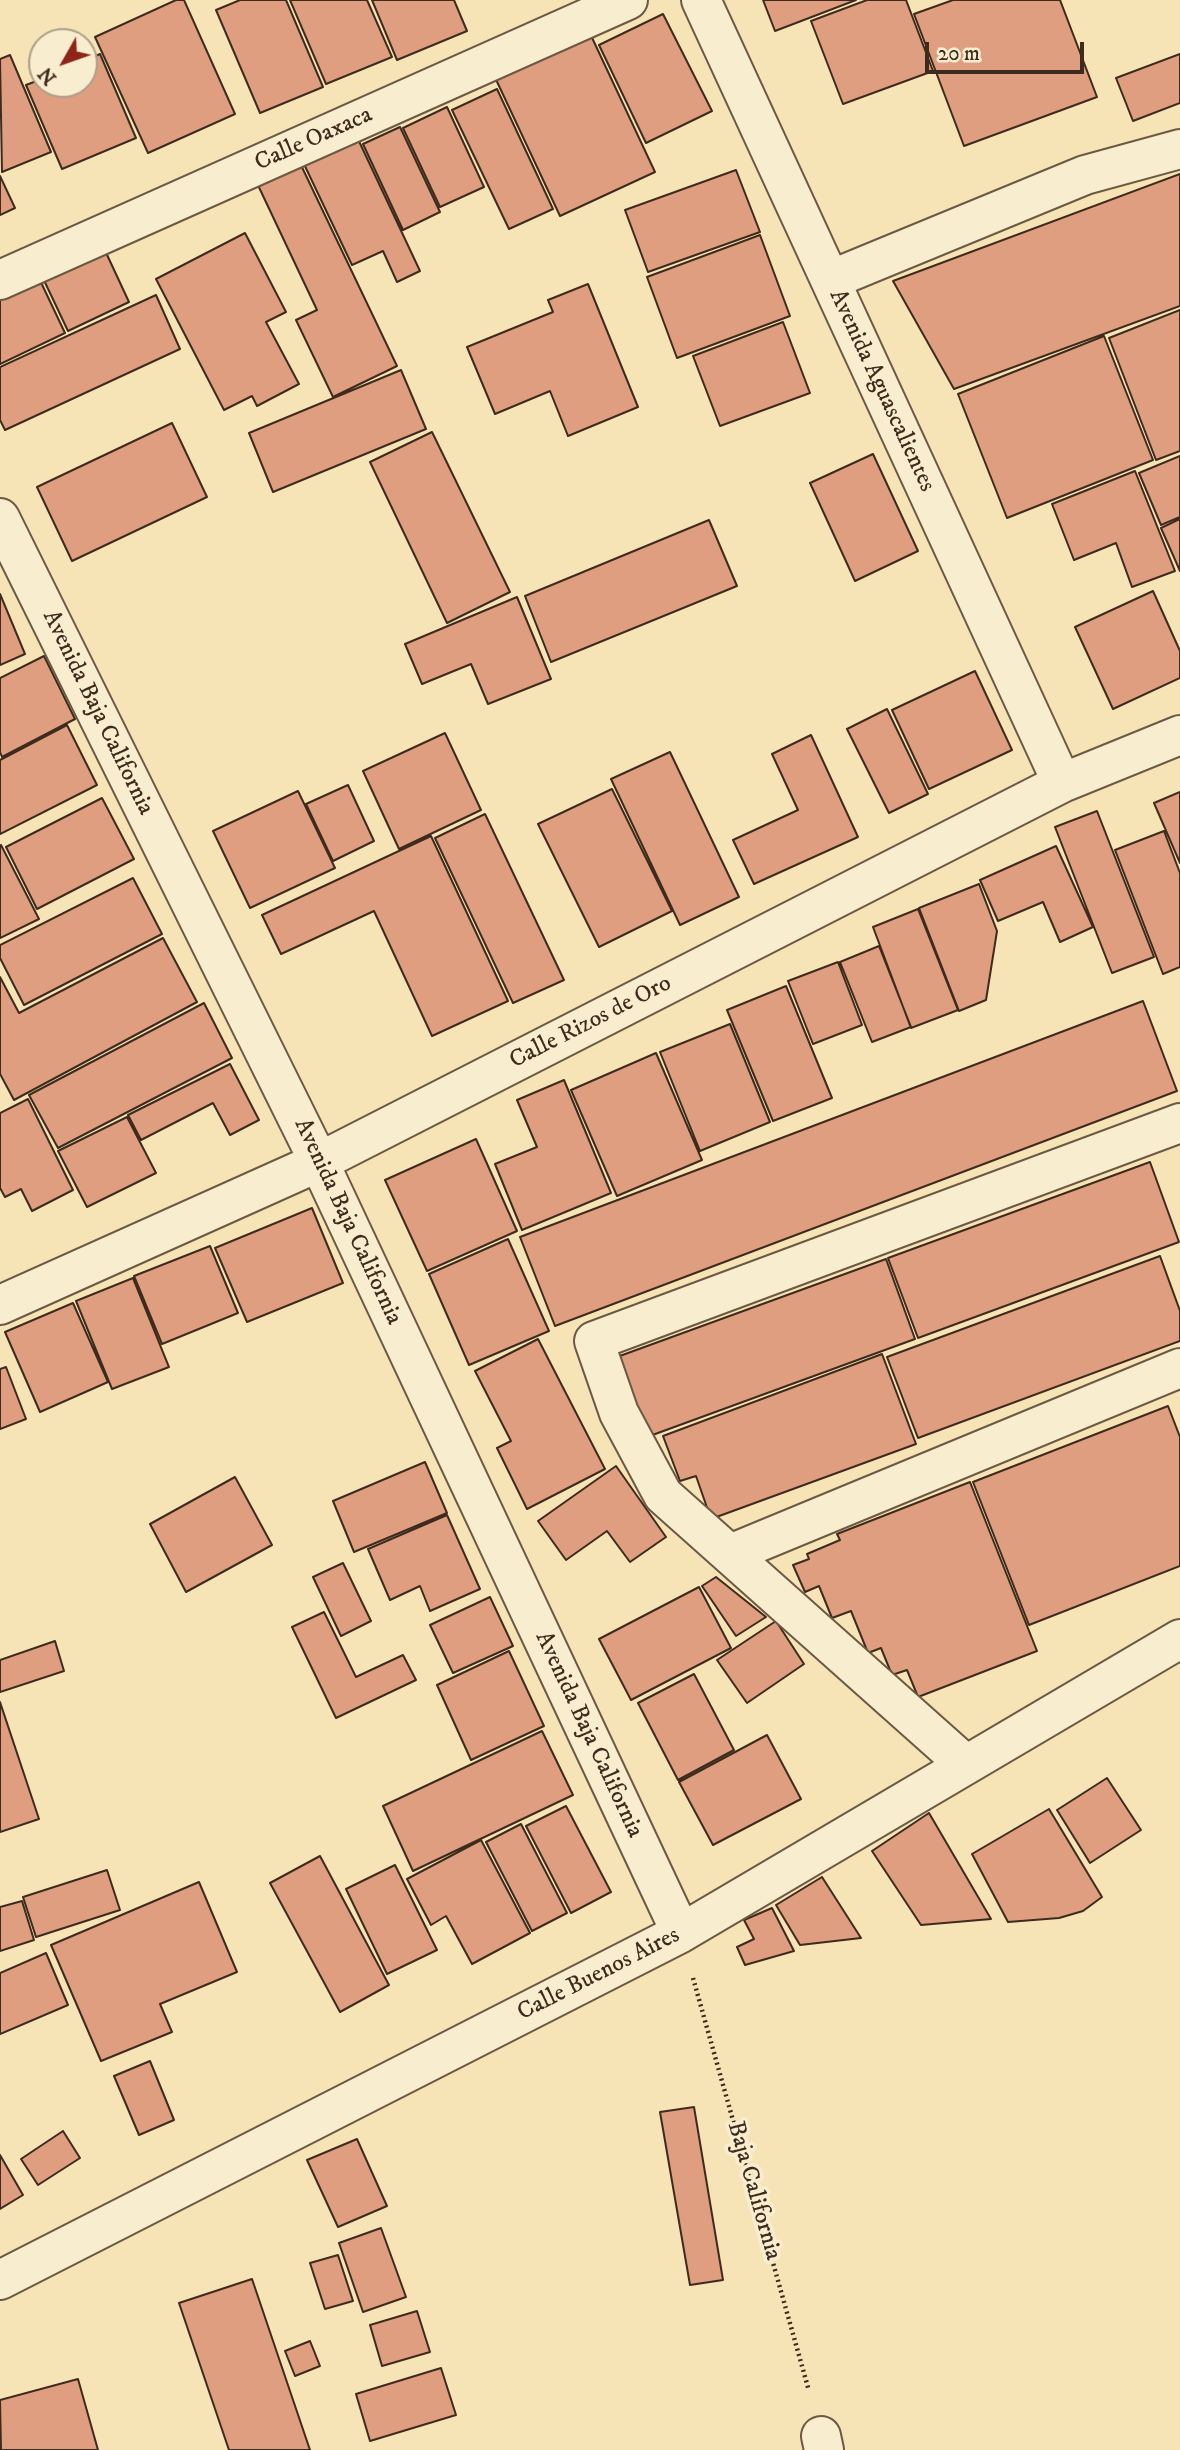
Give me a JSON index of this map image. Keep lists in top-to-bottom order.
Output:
{
  "streets": {
    "street": [
      "Calle Oaxaca",
      "Avenida Aguascalientes",
      "Avenida Baja California",
      "Calle Rizos de Oro",
      "Calle Buenos Aires"
    ],
    "path": ["Baja California"]
  },
  "crossings": [
    ["Avenida Aguascalientes", "Calle Rizos de Oro"],
    ["Avenida Baja California", "Calle Rizos de Oro"],
    ["Avenida Baja California", "Calle Buenos Aires"],
    ["Avenida Baja California", "Baja California"],
    ["Calle Buenos Aires", "Baja California"]
  ],
  "scale_bar": "20 m",
  "north": "bottom left"
}
